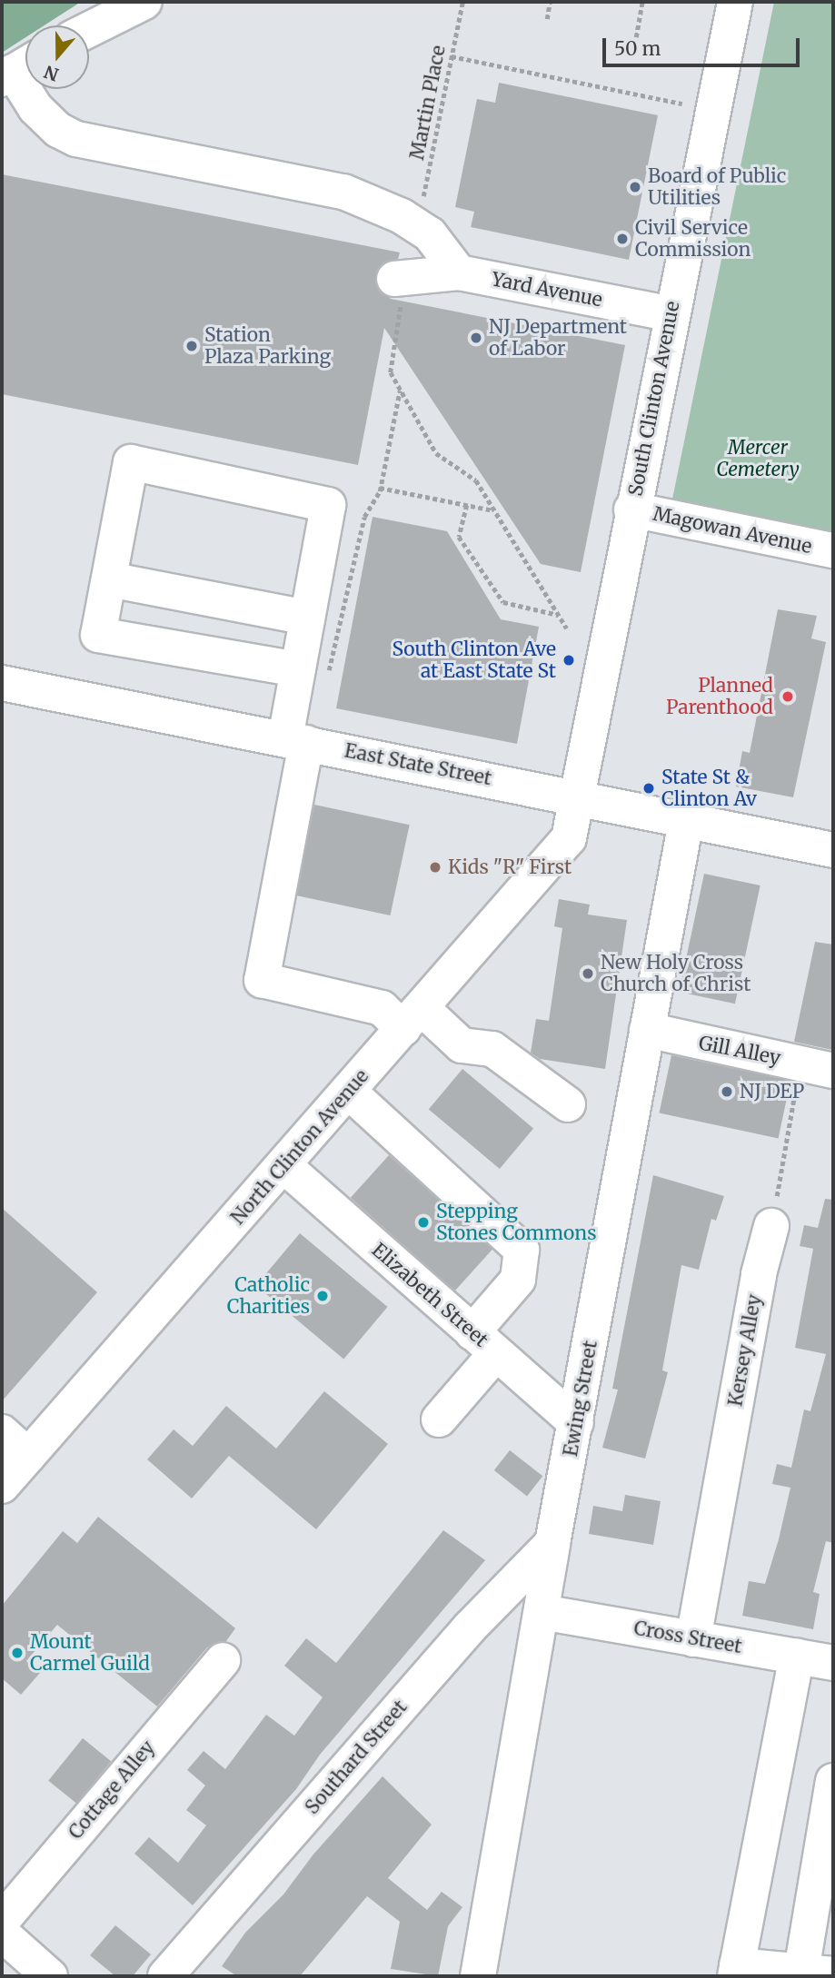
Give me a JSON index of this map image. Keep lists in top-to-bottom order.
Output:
{
  "streets": {
    "street": [
      "Yard Avenue",
      "South Clinton Avenue",
      "Magowan Avenue",
      "East State Street",
      "Gill Alley",
      "North Clinton Avenue",
      "Elizabeth Street",
      "Kersey Alley",
      "Ewing Street",
      "Cross Street",
      "Southard Street",
      "Cottage Alley"
    ],
    "path": ["Martin Place"]
  },
  "crossings": [
    ["Yard Avenue", "South Clinton Avenue"],
    ["South Clinton Avenue", "Magowan Avenue"],
    ["South Clinton Avenue", "East State Street"],
    ["South Clinton Avenue", "North Clinton Avenue"],
    ["East State Street", "North Clinton Avenue"],
    ["East State Street", "Ewing Street"],
    ["Gill Alley", "Ewing Street"],
    ["North Clinton Avenue", "Elizabeth Street"],
    ["Elizabeth Street", "Ewing Street"],
    ["Kersey Alley", "Cross Street"],
    ["Ewing Street", "Cross Street"],
    ["Ewing Street", "Southard Street"]
  ],
  "parks": ["Mercer Cemetery"],
  "places": [
    "Board of Public Utilities",
    "Civil Service Commission",
    "NJ Department of Labor",
    "Station Plaza Parking",
    "South Clinton Ave at East State St",
    "Planned Parenthood",
    "State St & Clinton Av",
    "Kids \"R\" First",
    "New Holy Cross Church of Christ",
    "NJ DEP",
    "Stepping Stones Commons",
    "Catholic Charities",
    "Mount Carmel Guild"
  ],
  "scale_bar": "50 m",
  "north": "bottom"
}
